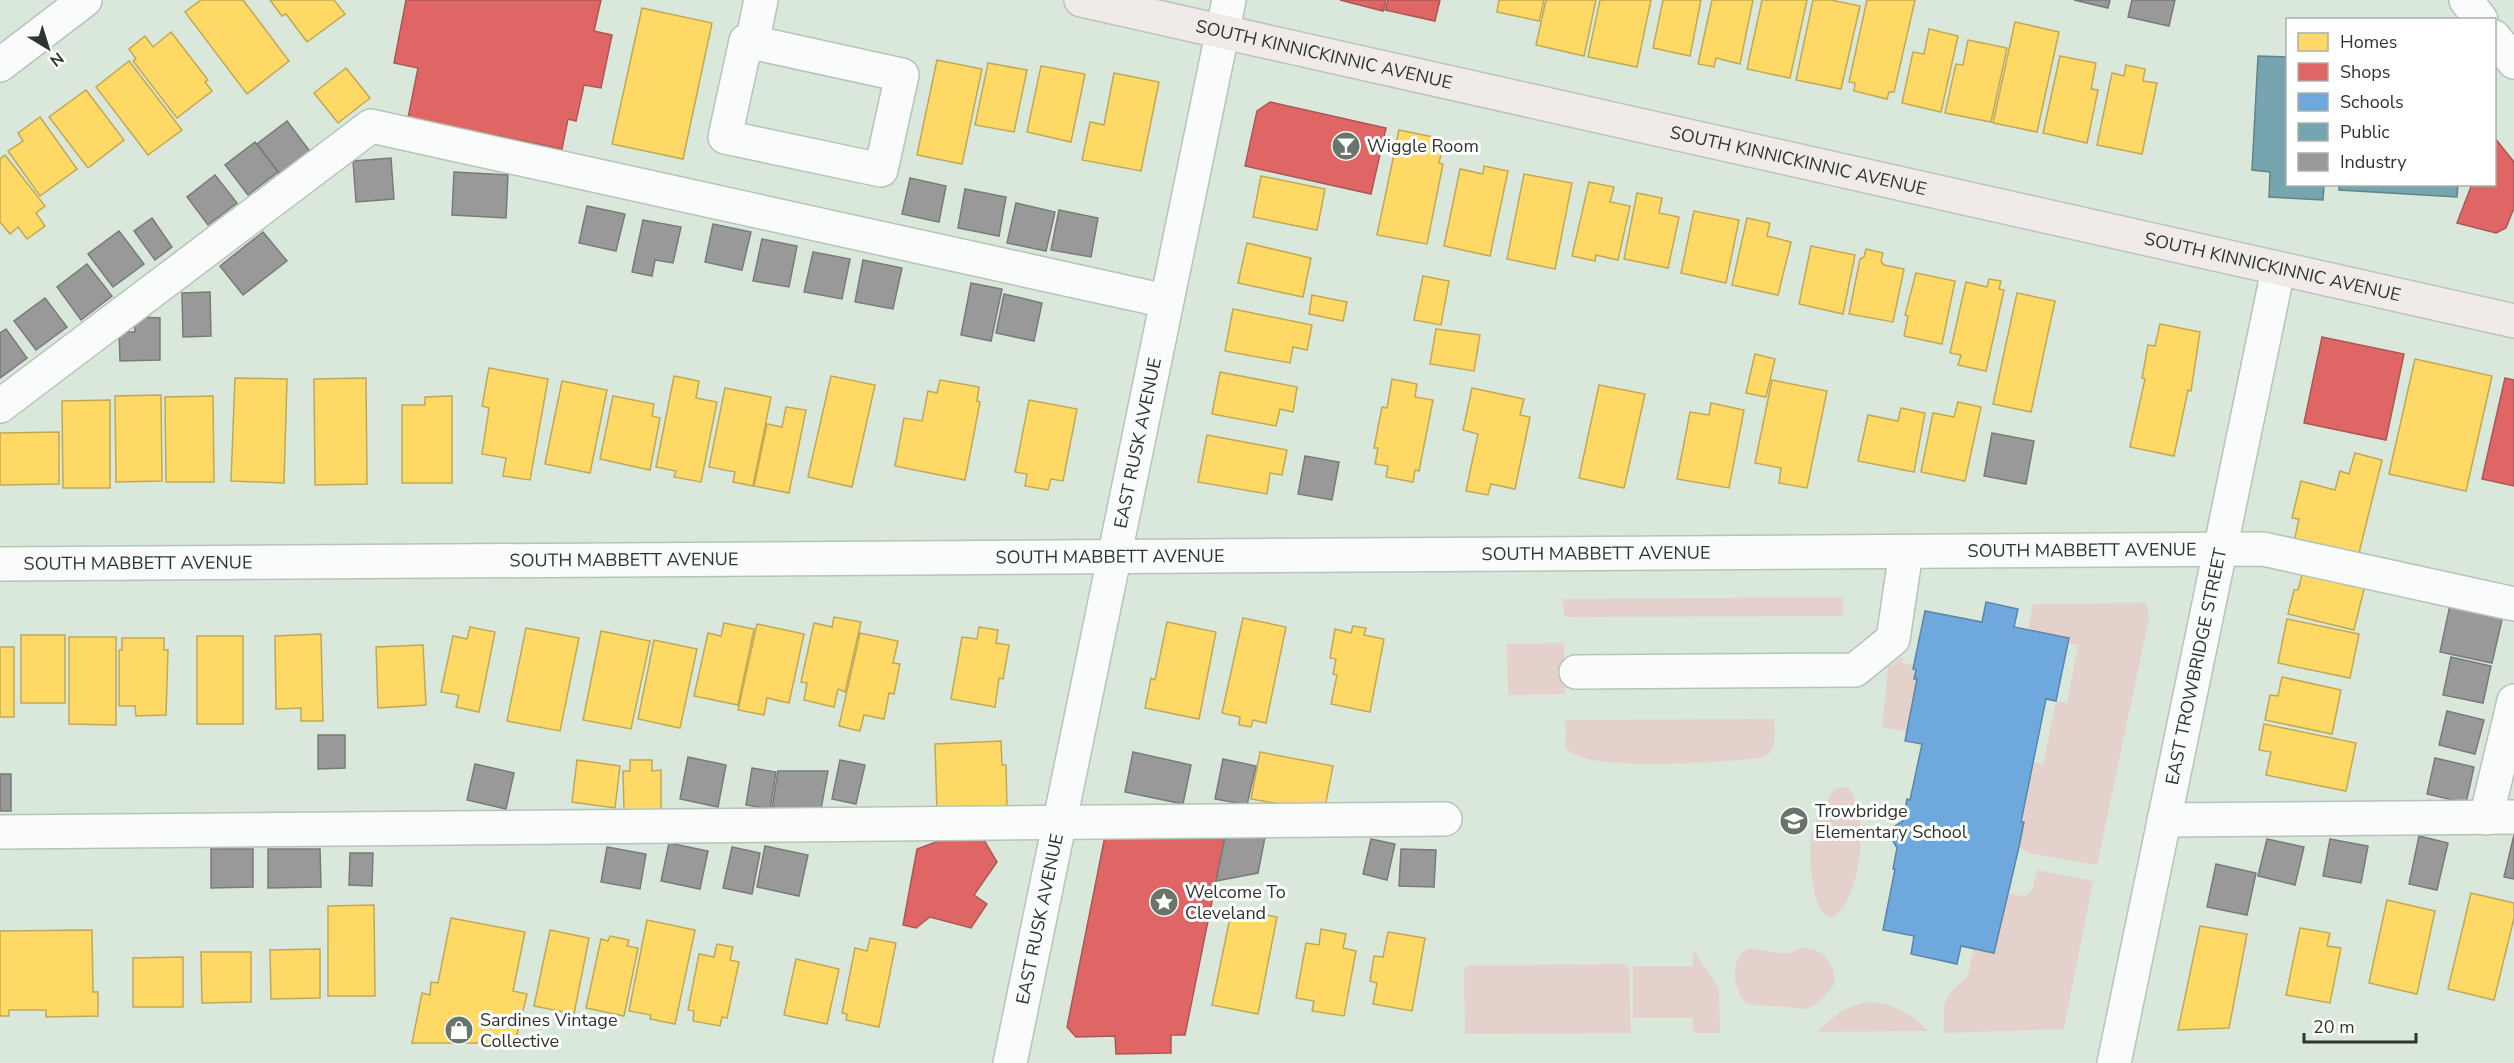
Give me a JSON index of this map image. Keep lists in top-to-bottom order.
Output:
{
  "streets": {
    "main road": ["SOUTH KINNICKINNIC AVENUE"],
    "street": ["EAST RUSK AVENUE", "SOUTH MABBETT AVENUE", "EAST TROWBRIDGE STREET"]
  },
  "crossings": [
    ["SOUTH KINNICKINNIC AVENUE", "EAST RUSK AVENUE"],
    ["SOUTH KINNICKINNIC AVENUE", "EAST TROWBRIDGE STREET"],
    ["EAST RUSK AVENUE", "SOUTH MABBETT AVENUE"],
    ["SOUTH MABBETT AVENUE", "EAST TROWBRIDGE STREET"]
  ],
  "places": {
    "bar": ["Wiggle Room"],
    "school or university": ["Trowbridge Elementary School"],
    "place": ["Welcome To Cleveland"],
    "shop": ["Sardines Vintage Collective"]
  },
  "legend": [
    "Homes",
    "Shops",
    "Schools",
    "Public",
    "Industry"
  ],
  "scale_bar": "20 m",
  "north": "bottom right"
}
